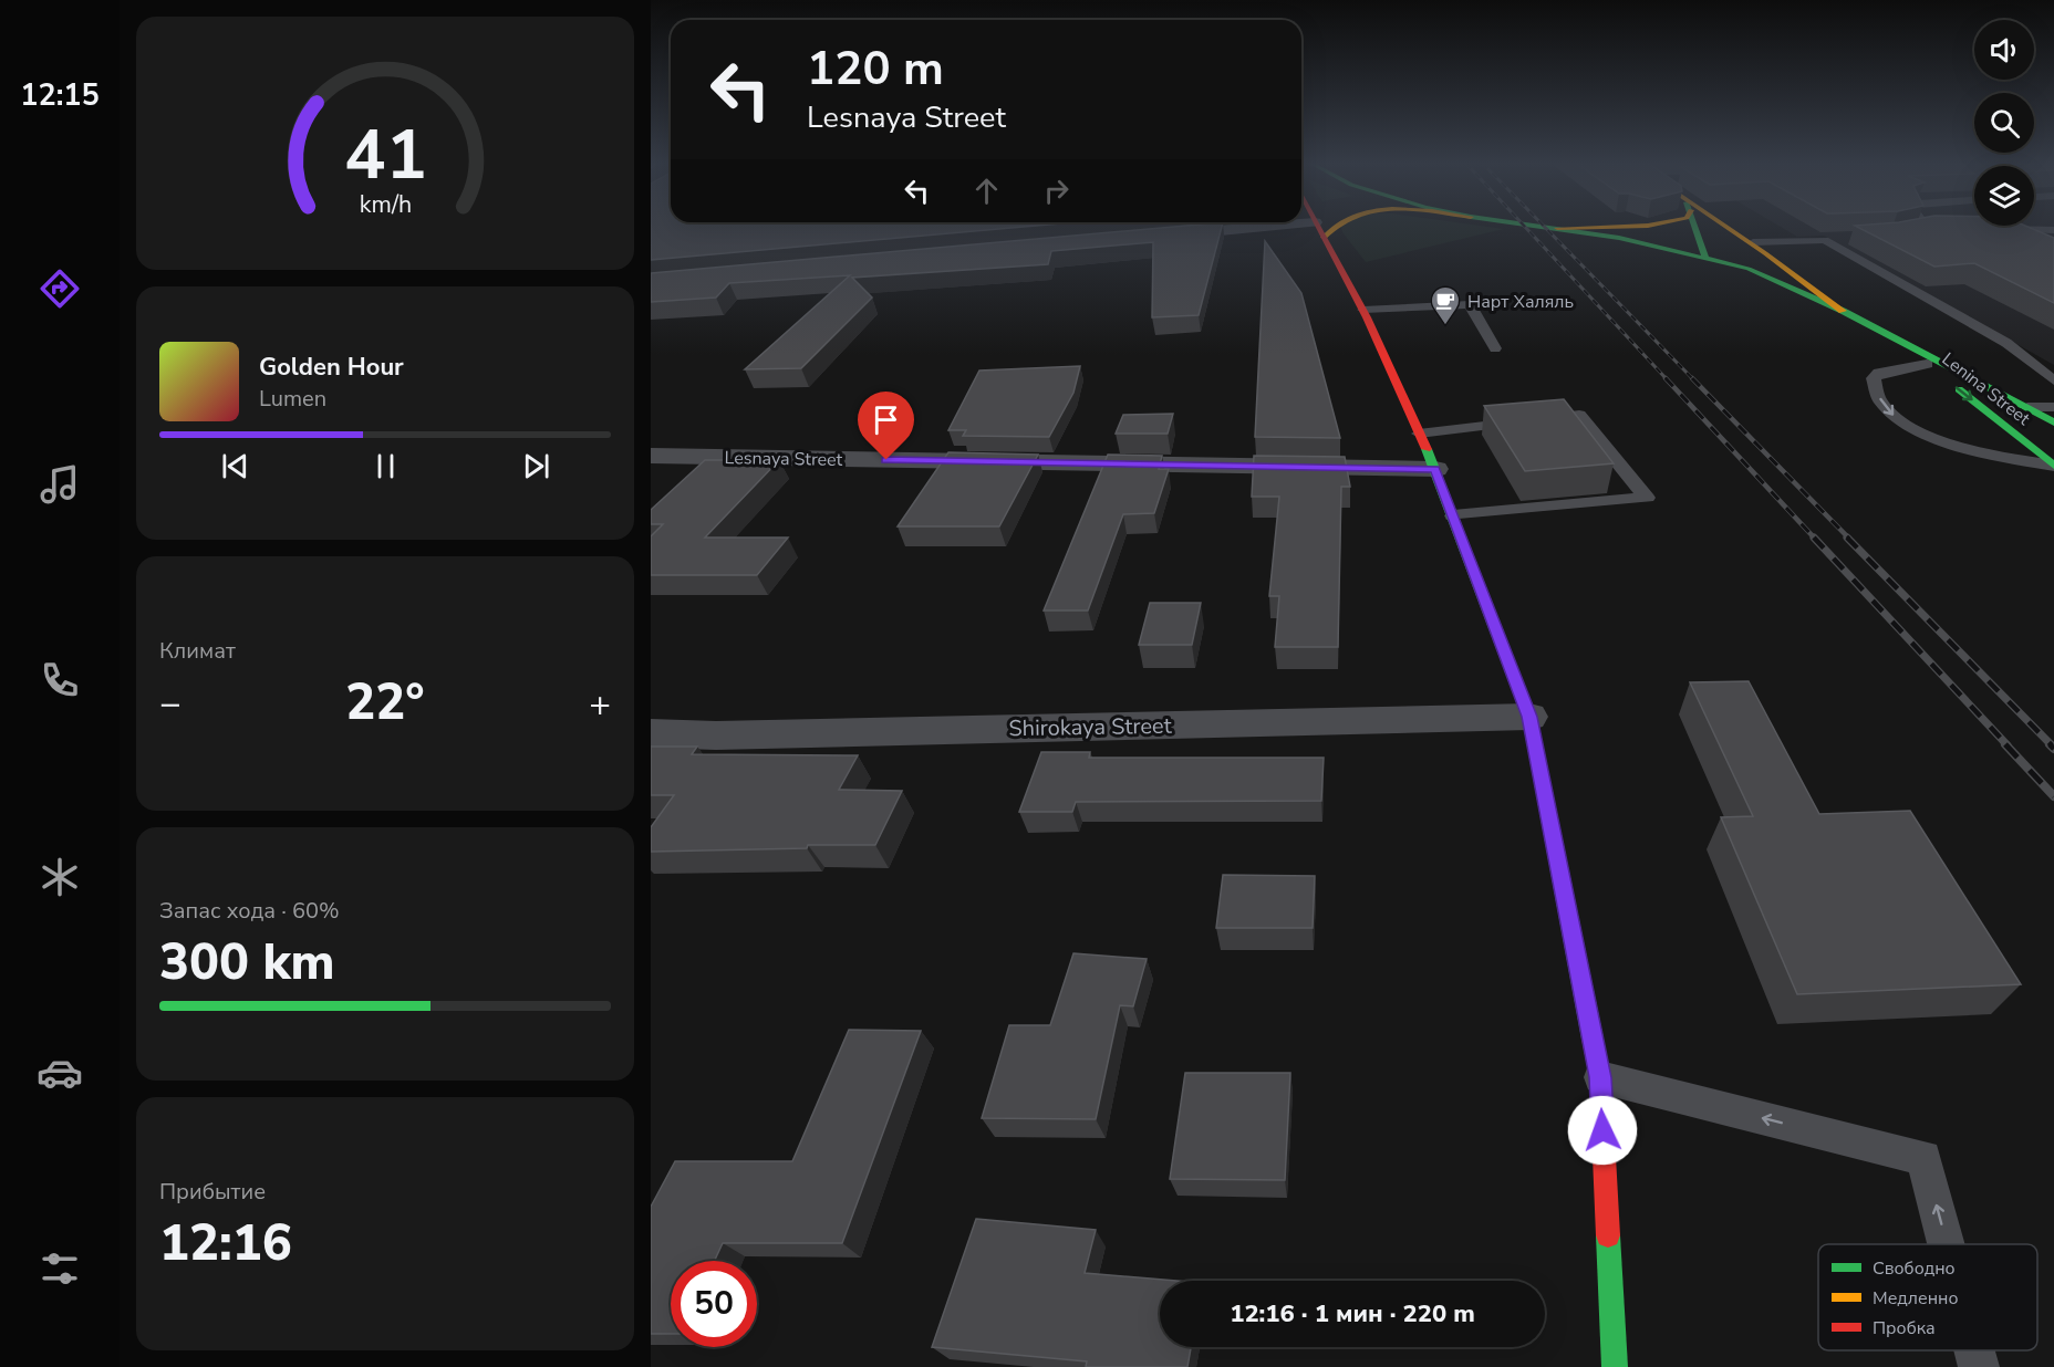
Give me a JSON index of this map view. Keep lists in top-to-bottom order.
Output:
{
  "streets": {
    "main road": ["Lenina Street"],
    "street": ["Lesnaya Street", "Shirokaya Street"]
  },
  "places": {
    "cafe": ["Нарт Халяль"]
  },
  "legend": ["Свободно", "Медленно", "Пробка"],
  "page": {
    "tabs": "12:15",
    "turn": ["120 m", "Lesnaya Street"],
    "song": ["Golden Hour", "Lumen"],
    "tile": [
      "Климат",
      ["Запас хода · 60%", "300 km"],
      ["Прибытие", "12:16"]
    ],
    "heat": ["−", "22°", "+"],
    "limit": "50",
    "trip": "12:16 · 1 мин · 220 m",
    "gauge": ["41", "km/h"]
  }
}
